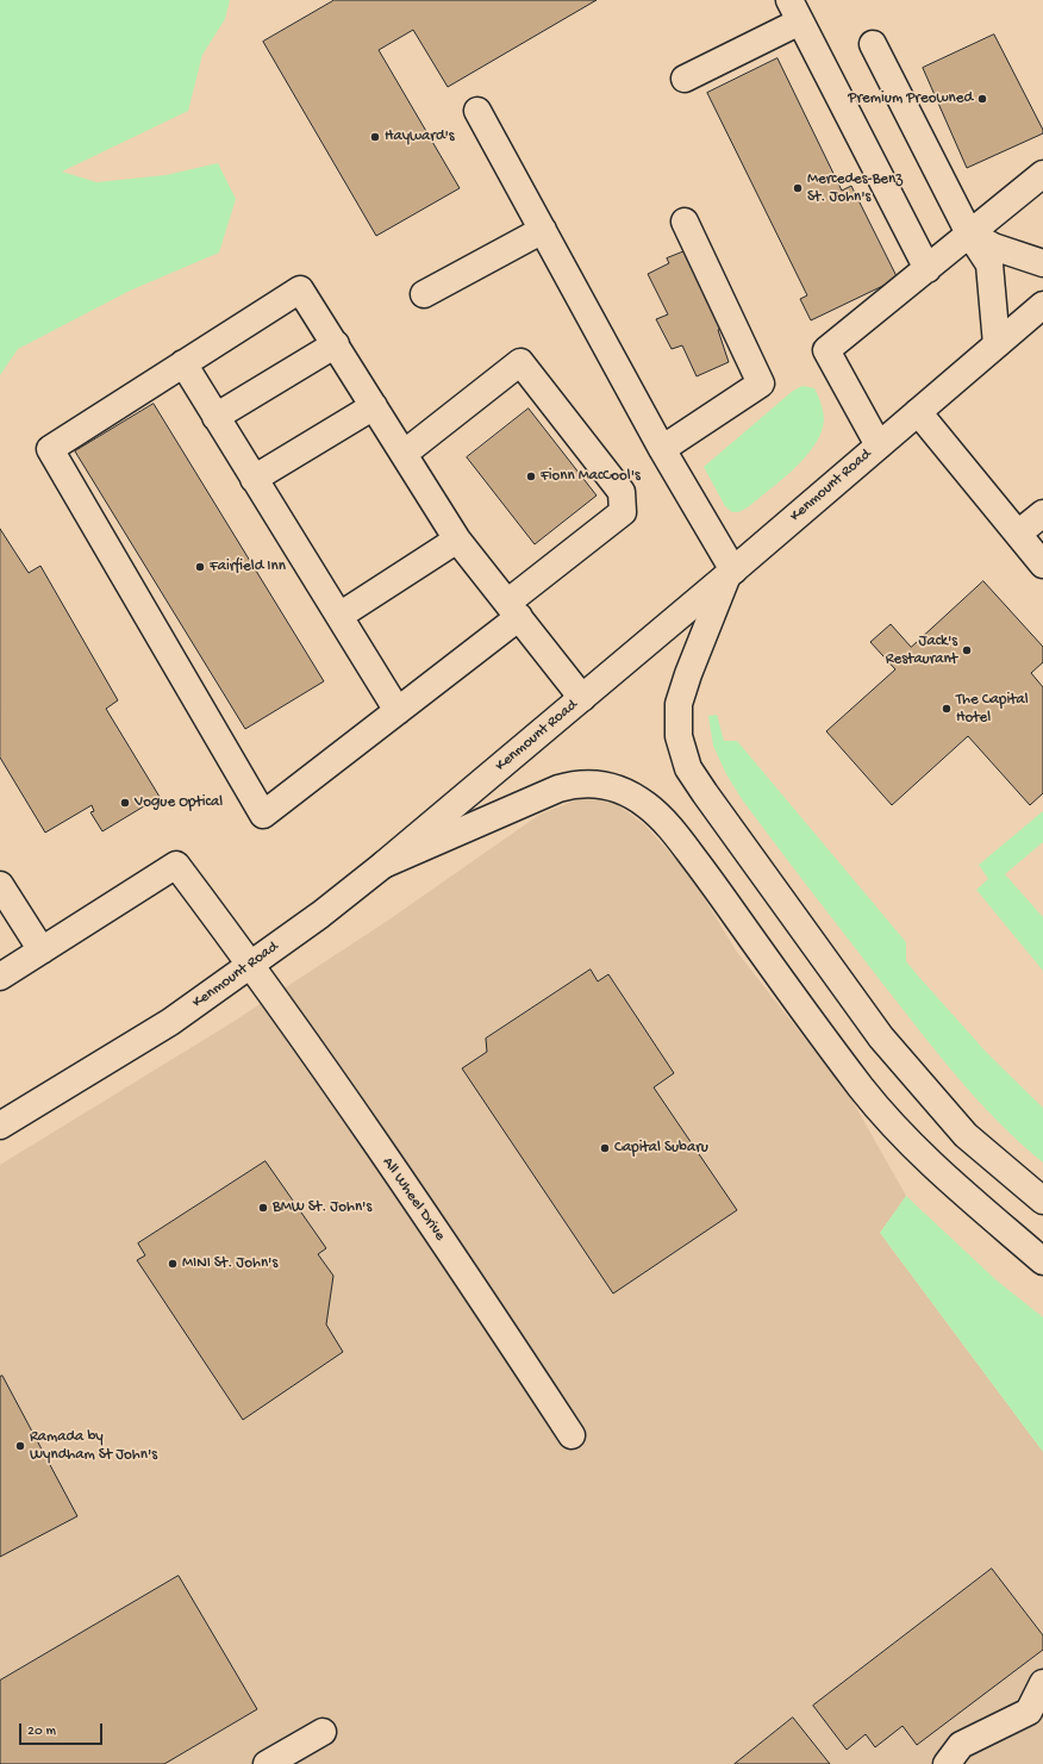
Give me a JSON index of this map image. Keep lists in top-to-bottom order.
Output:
{
  "streets": {
    "main road": ["Kenmount Road", "All Wheel Drive"]
  },
  "crossings": [
    ["Kenmount Road", "All Wheel Drive"]
  ],
  "places": [
    "Premium Preowned",
    "Hayward's",
    "Mercedes-Benz St. John's",
    "Fionn MacCool's",
    "Fairfield Inn",
    "Jack's Restaurant",
    "The Capital Hotel",
    "Vogue Optical",
    "Capital Subaru",
    "BMW St. John's",
    "MINI St. John's",
    "Ramada by Wyndham St John's"
  ],
  "scale_bar": "20 m"
}
